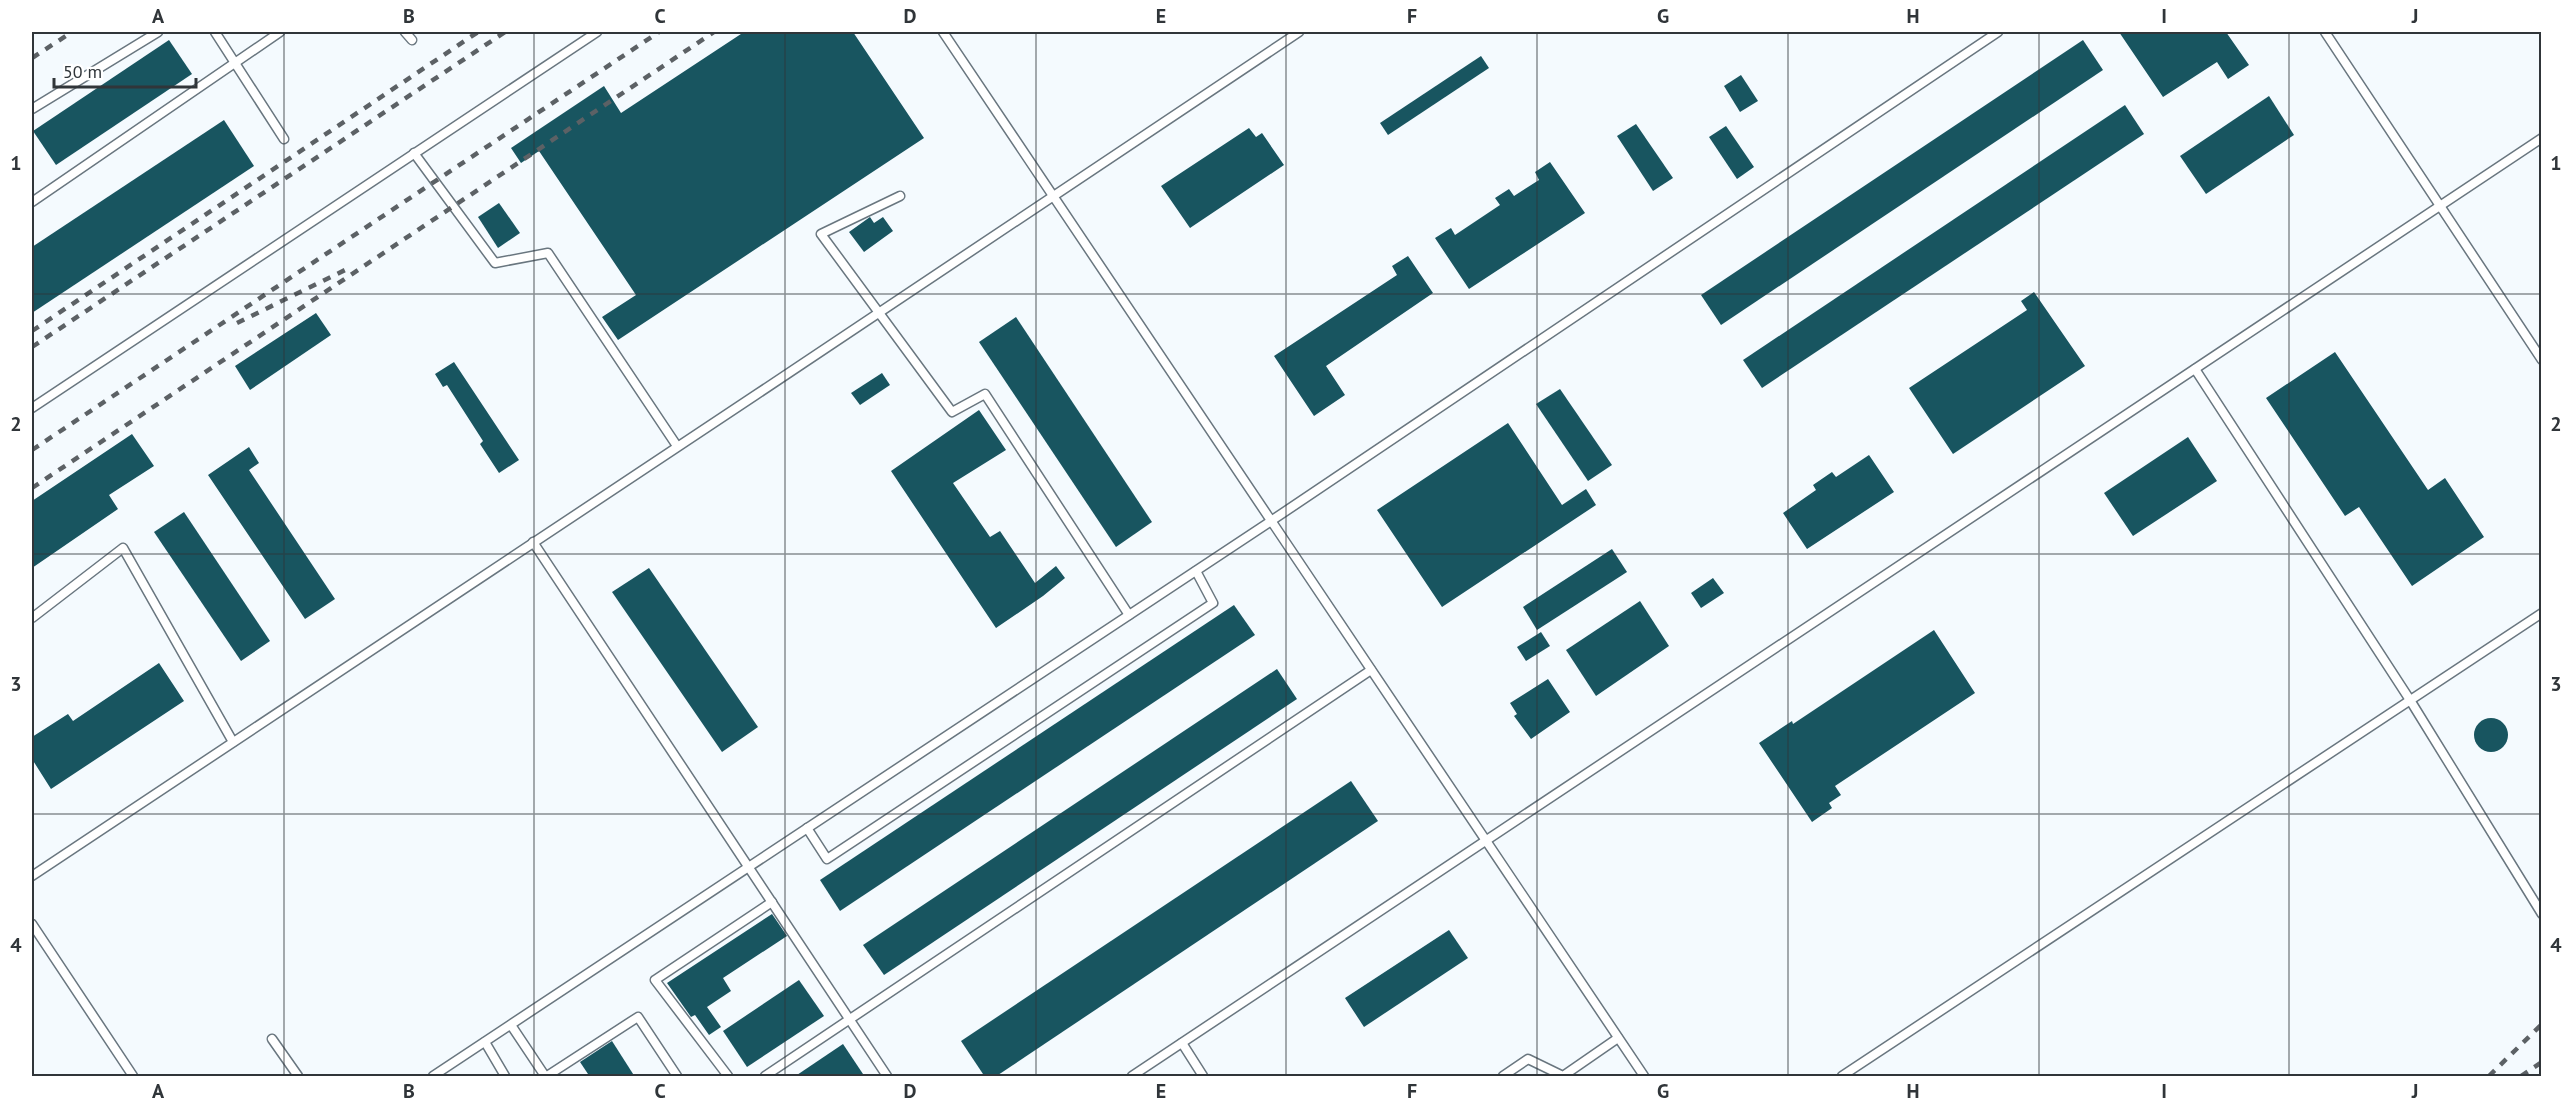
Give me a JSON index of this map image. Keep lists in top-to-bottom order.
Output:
{
  "scale_bar": "50 m",
  "grid": {
    "columns": [
      "A",
      "B",
      "C",
      "D",
      "E",
      "F",
      "G",
      "H",
      "I",
      "J"
    ],
    "rows": [
      "1",
      "2",
      "3",
      "4"
    ]
  }
}
